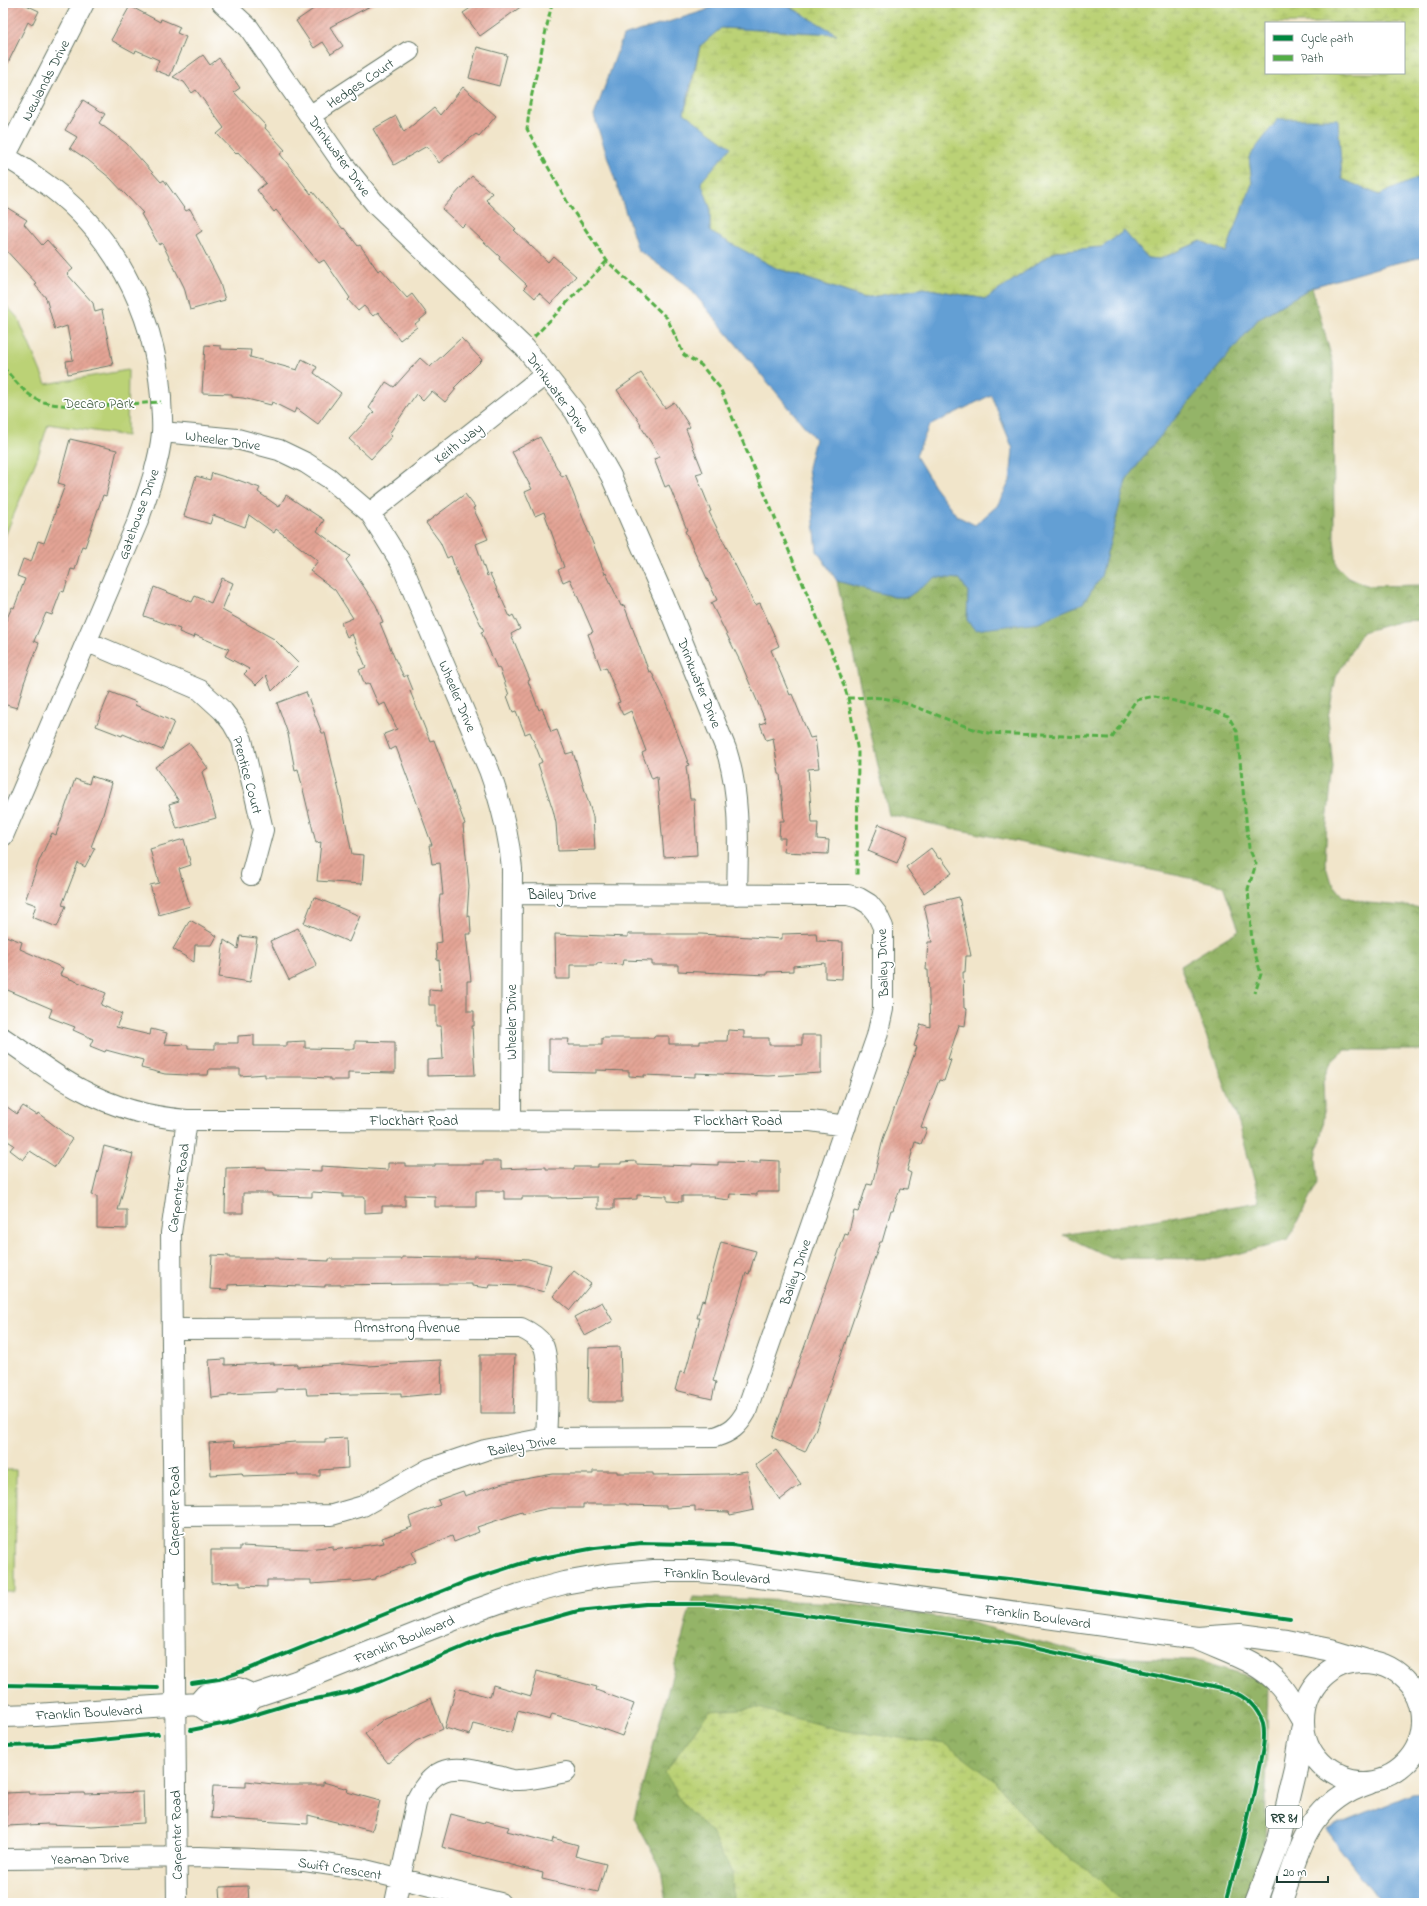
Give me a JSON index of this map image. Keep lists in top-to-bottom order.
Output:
{
  "streets": {
    "main road": ["Franklin Boulevard", "RR 81"],
    "street": [
      "Newlands Drive",
      "Hedges Court",
      "Drinkwater Drive",
      "Wheeler Drive",
      "Keith Way",
      "Gatehouse Drive",
      "Prentice Court",
      "Bailey Drive",
      "Flockhart Road",
      "Carpenter Road",
      "Armstrong Avenue",
      "Yeaman Drive",
      "Swift Crescent"
    ]
  },
  "crossings": [
    ["Newlands Drive", "Gatehouse Drive"],
    ["Hedges Court", "Drinkwater Drive"],
    ["Drinkwater Drive", "Keith Way"],
    ["Drinkwater Drive", "Bailey Drive"],
    ["Wheeler Drive", "Keith Way"],
    ["Wheeler Drive", "Gatehouse Drive"],
    ["Wheeler Drive", "Bailey Drive"],
    ["Wheeler Drive", "Flockhart Road"],
    ["Gatehouse Drive", "Prentice Court"],
    ["Bailey Drive", "Flockhart Road"],
    ["Bailey Drive", "Carpenter Road"],
    ["Bailey Drive", "Armstrong Avenue"],
    ["Flockhart Road", "Carpenter Road"],
    ["Carpenter Road", "Armstrong Avenue"],
    ["Carpenter Road", "Franklin Boulevard"],
    ["Carpenter Road", "Yeaman Drive"],
    ["Carpenter Road", "Swift Crescent"],
    ["Franklin Boulevard", "RR 81"],
    ["Yeaman Drive", "Swift Crescent"]
  ],
  "parks": ["Decaro Park"],
  "legend": ["Cycle path", "Path"],
  "scale_bar": "20 m"
}
